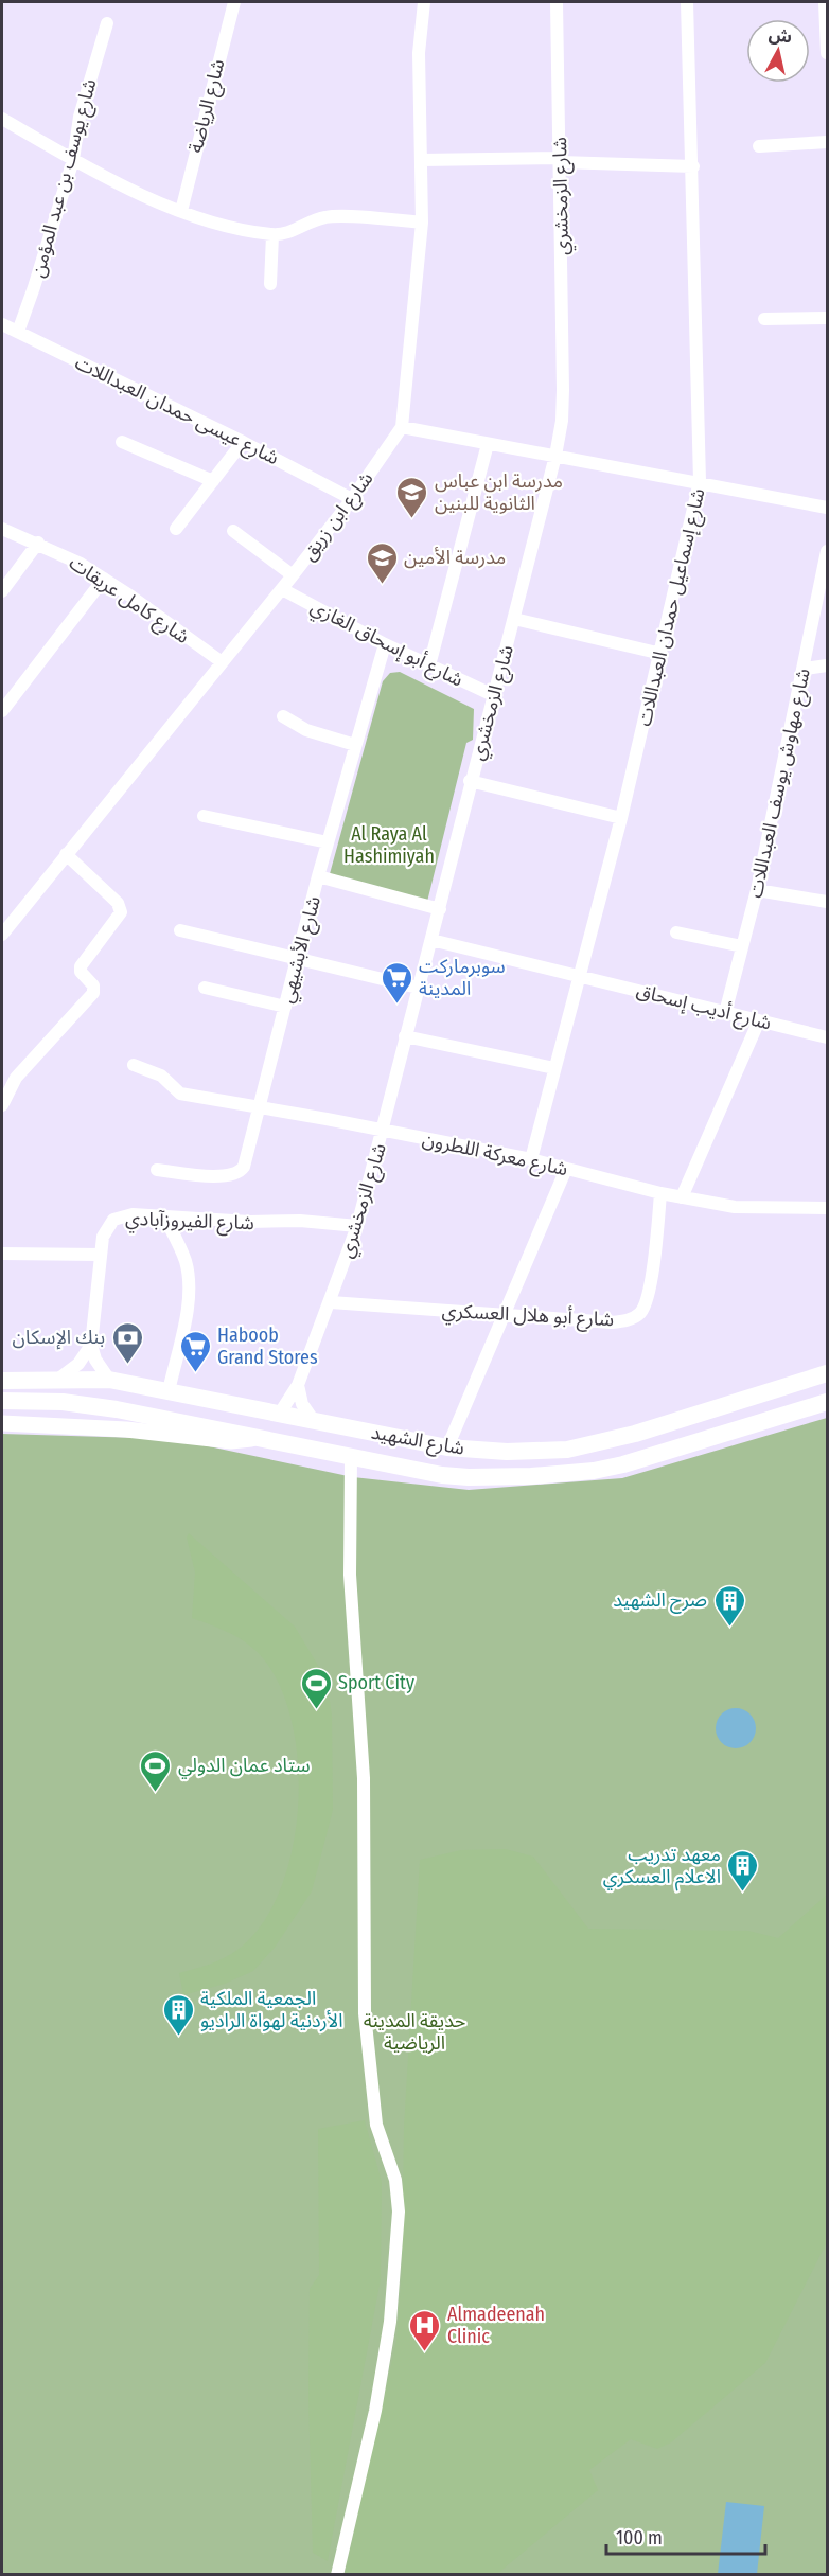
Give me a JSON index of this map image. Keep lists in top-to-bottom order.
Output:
{
  "streets": {
    "highway": ["شارع الشهيد"],
    "street": [
      "شارع الرياضة",
      "شارع يوسف بن عبد المؤمن",
      "شارع الزمخشري",
      "شارع عيسى حمدان العبداللات",
      "شارع ابن زريق",
      "شارع كامل عريقات",
      "شارع إسماعيل حمدان العبداللات",
      "شارع أبو إسحاق الغازي",
      "شارع مهاوش يوسف العبداللات",
      "شارع الأبشيهي",
      "شارع أديب إسحاق",
      "شارع معركة اللطرون",
      "شارع الفيروزآبادي",
      "شارع أبو هلال العسكري"
    ]
  },
  "crossings": [
    ["شارع يوسف بن عبد المؤمن", "شارع عيسى حمدان العبداللات"],
    ["شارع الزمخشري", "شارع أبو إسحاق الغازي"],
    ["شارع الزمخشري", "شارع أديب إسحاق"],
    ["شارع الزمخشري", "شارع معركة اللطرون"],
    ["شارع الزمخشري", "شارع الفيروزآبادي"],
    ["شارع الزمخشري", "شارع أبو هلال العسكري"],
    ["شارع الزمخشري", "شارع الشهيد"],
    ["شارع عيسى حمدان العبداللات", "شارع ابن زريق"],
    ["شارع ابن زريق", "شارع كامل عريقات"],
    ["شارع ابن زريق", "شارع أبو إسحاق الغازي"],
    ["شارع إسماعيل حمدان العبداللات", "شارع أديب إسحاق"],
    ["شارع إسماعيل حمدان العبداللات", "شارع معركة اللطرون"],
    ["شارع أبو إسحاق الغازي", "شارع الأبشيهي"],
    ["شارع مهاوش يوسف العبداللات", "شارع أديب إسحاق"],
    ["شارع الأبشيهي", "شارع معركة اللطرون"],
    ["شارع معركة اللطرون", "شارع أبو هلال العسكري"]
  ],
  "parks": ["Al Raya Al Hashimiyah", "حديقة المدينة الرياضية"],
  "places": {
    "school or university": ["مدرسة ابن عباس الثانوية للبنين", "مدرسة الأمين"],
    "supermarket": ["سوبرماركت المدينة", "Haboob Grand Stores"],
    "bank": ["بنك الإسكان"],
    "building": ["صرح الشهيد", "معهد تدريب الاعلام العسكري", "الجمعية الملكية الأردنية لهواة الراديو"],
    "sports": ["Sport City", "ستاد عمان الدولي"],
    "hospital": ["Almadeenah Clinic"]
  },
  "scale_bar": "100 m",
  "north": "top"
}
